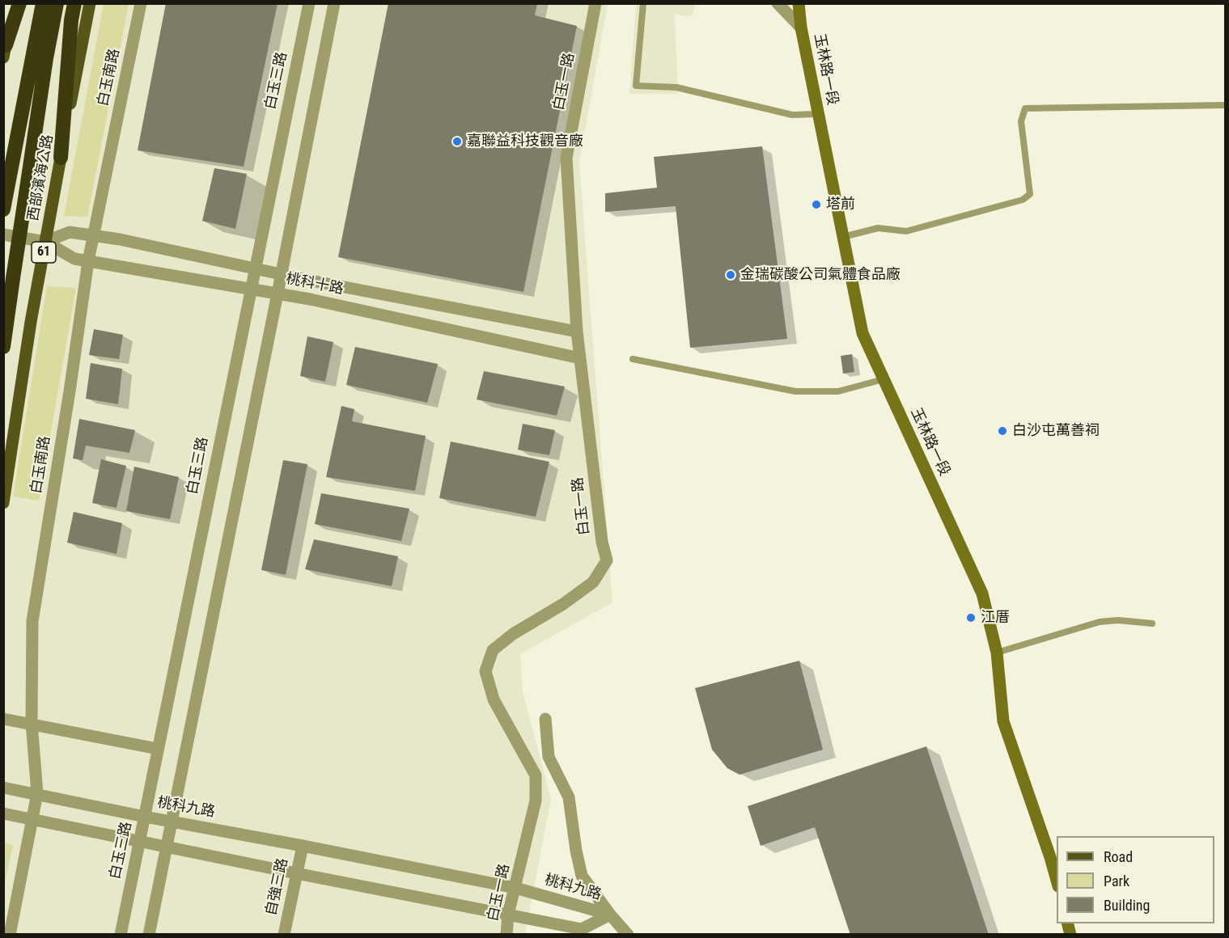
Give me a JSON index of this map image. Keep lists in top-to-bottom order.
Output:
{
  "streets": {
    "highway": ["61"],
    "main road": ["西部濱海公路"],
    "street": [
      "玉林路一段",
      "白玉南路",
      "白玉三路",
      "白玉一路",
      "桃科十路",
      "桃科九路",
      "自強三路"
    ]
  },
  "crossings": [
    ["白玉南路", "桃科十路"],
    ["白玉南路", "桃科九路"],
    ["白玉三路", "桃科十路"],
    ["白玉三路", "桃科九路"],
    ["白玉一路", "桃科十路"],
    ["白玉一路", "桃科九路"],
    ["西部濱海公路", "桃科十路"],
    ["桃科九路", "自強三路"]
  ],
  "places": [
    "嘉聯益科技觀音廠",
    "塔前",
    "金瑞碳酸公司氣體食品廠",
    "白沙屯萬善祠",
    "江厝"
  ],
  "legend": ["Road", "Park", "Building"]
}
